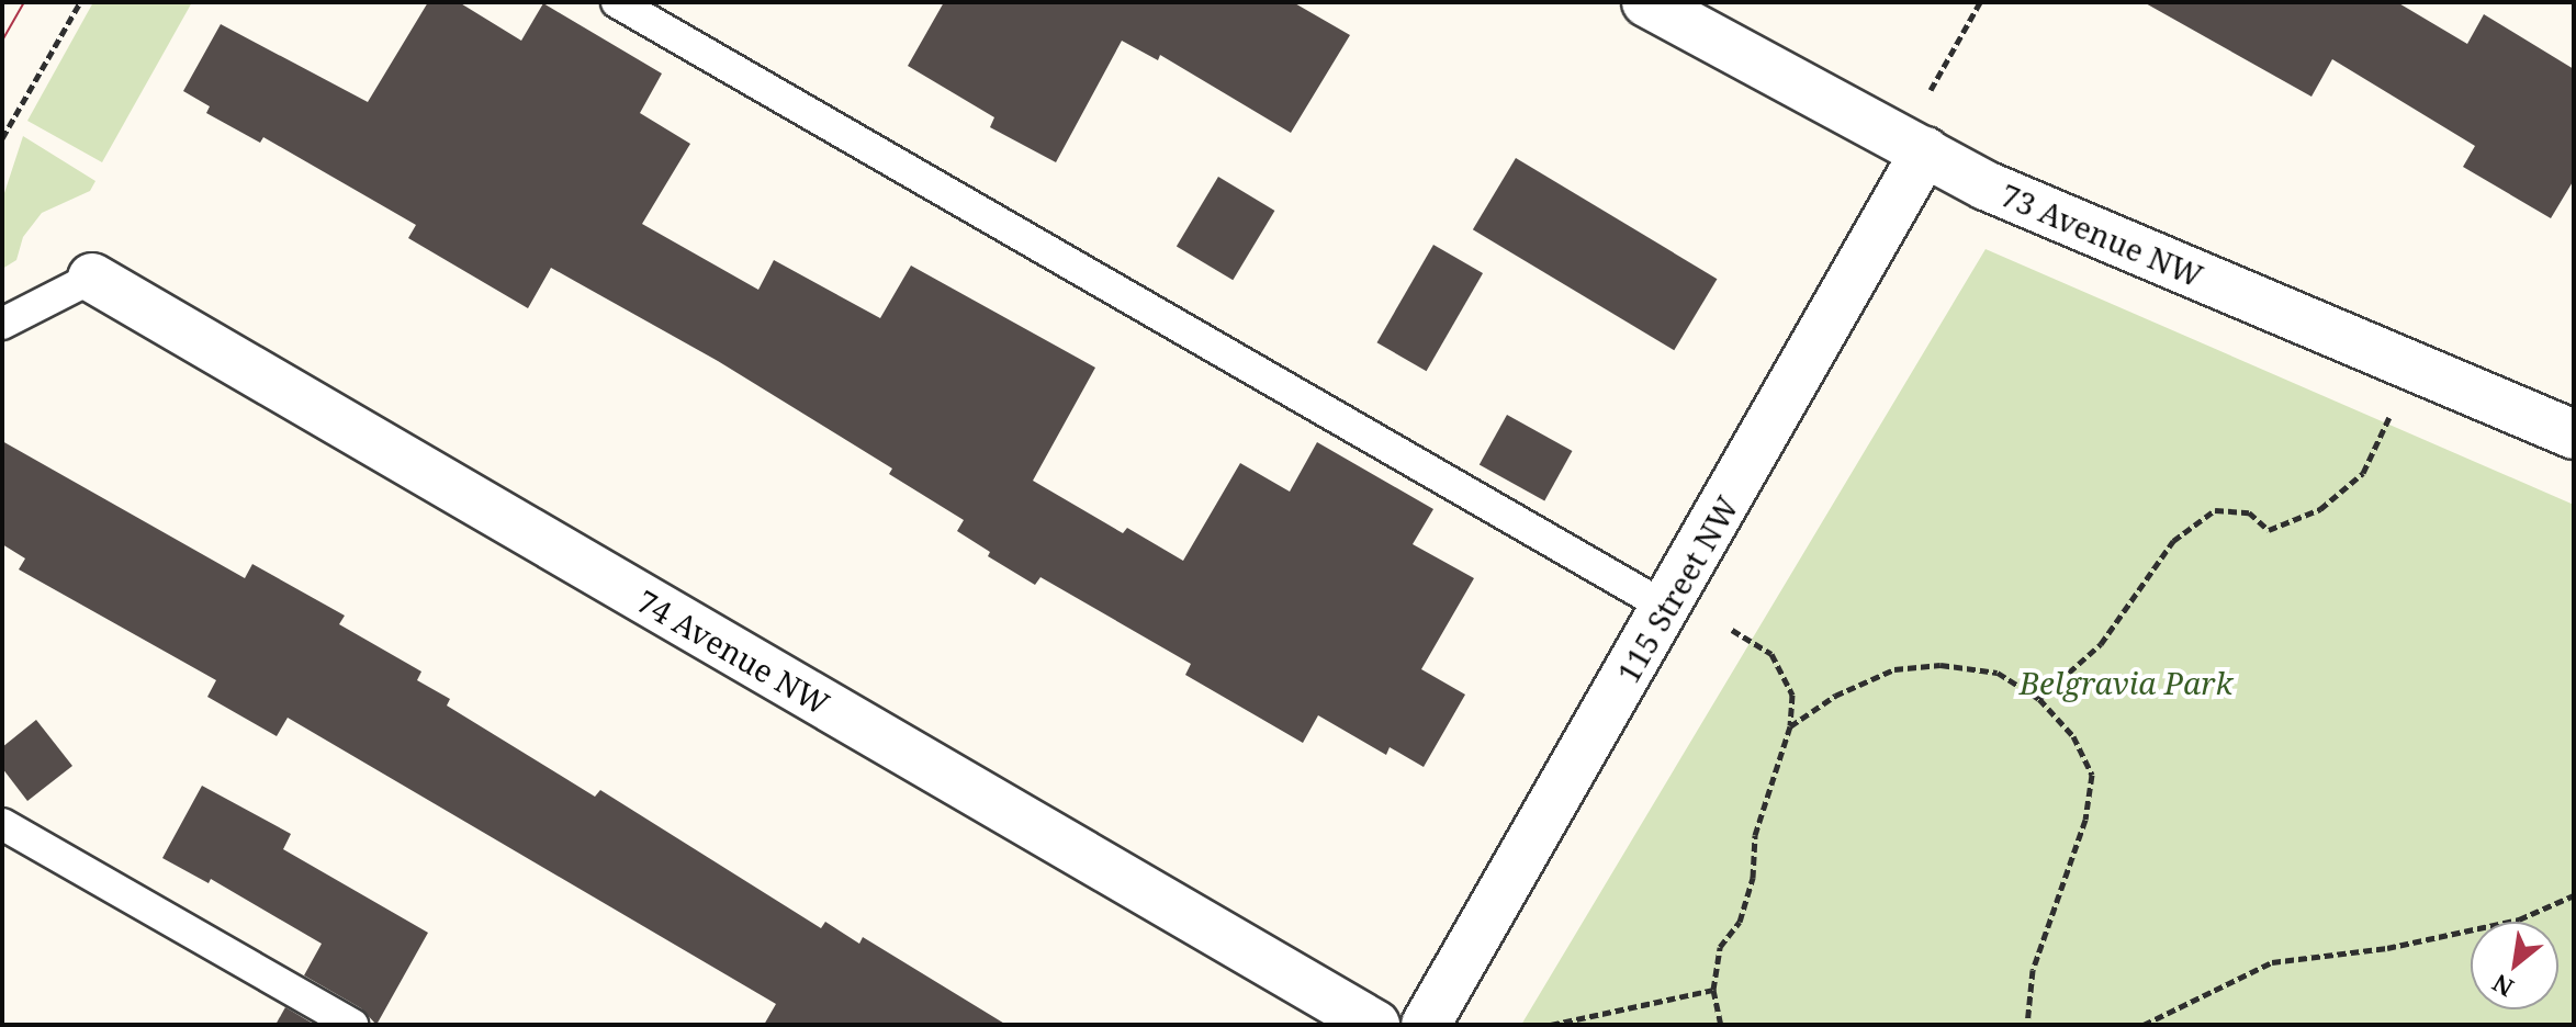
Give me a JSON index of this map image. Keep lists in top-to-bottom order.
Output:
{
  "streets": {
    "street": ["73 Avenue NW", "115 Street NW", "74 Avenue NW"]
  },
  "crossings": [
    ["73 Avenue NW", "115 Street NW"]
  ],
  "parks": ["Belgravia Park"],
  "north": "bottom left"
}
